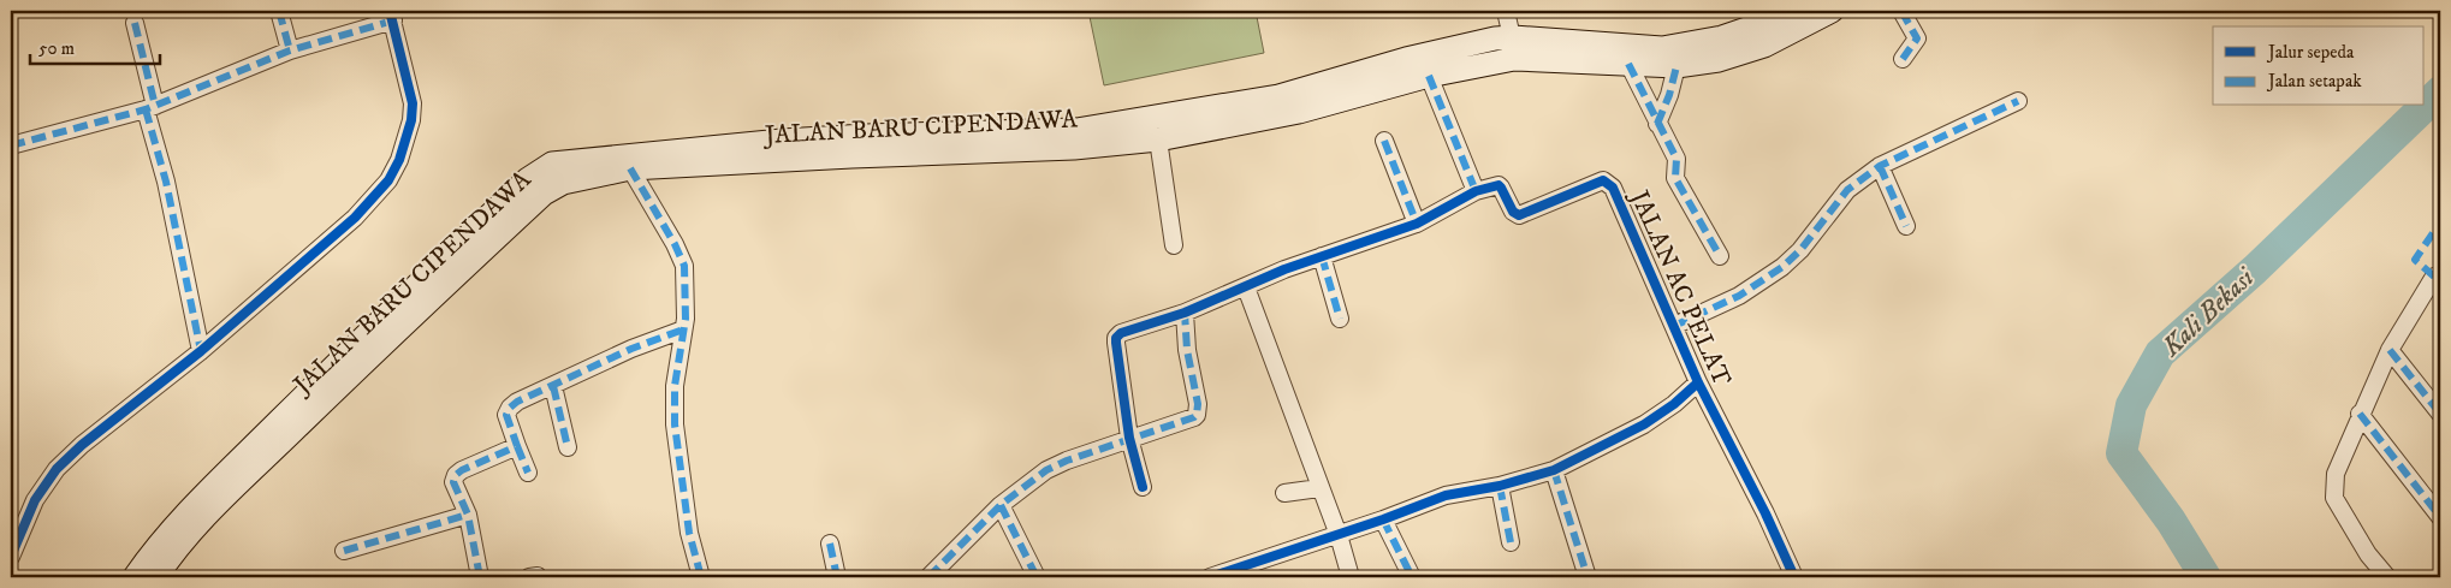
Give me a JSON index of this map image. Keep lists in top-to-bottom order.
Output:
{
  "streets": {
    "main road": ["JALAN BARU CIPENDAWA"],
    "street": ["JALAN AC PELAT"]
  },
  "water": ["Kali Bekasi"],
  "legend": ["Jalur sepeda", "Jalan setapak"],
  "scale_bar": "50 m"
}
